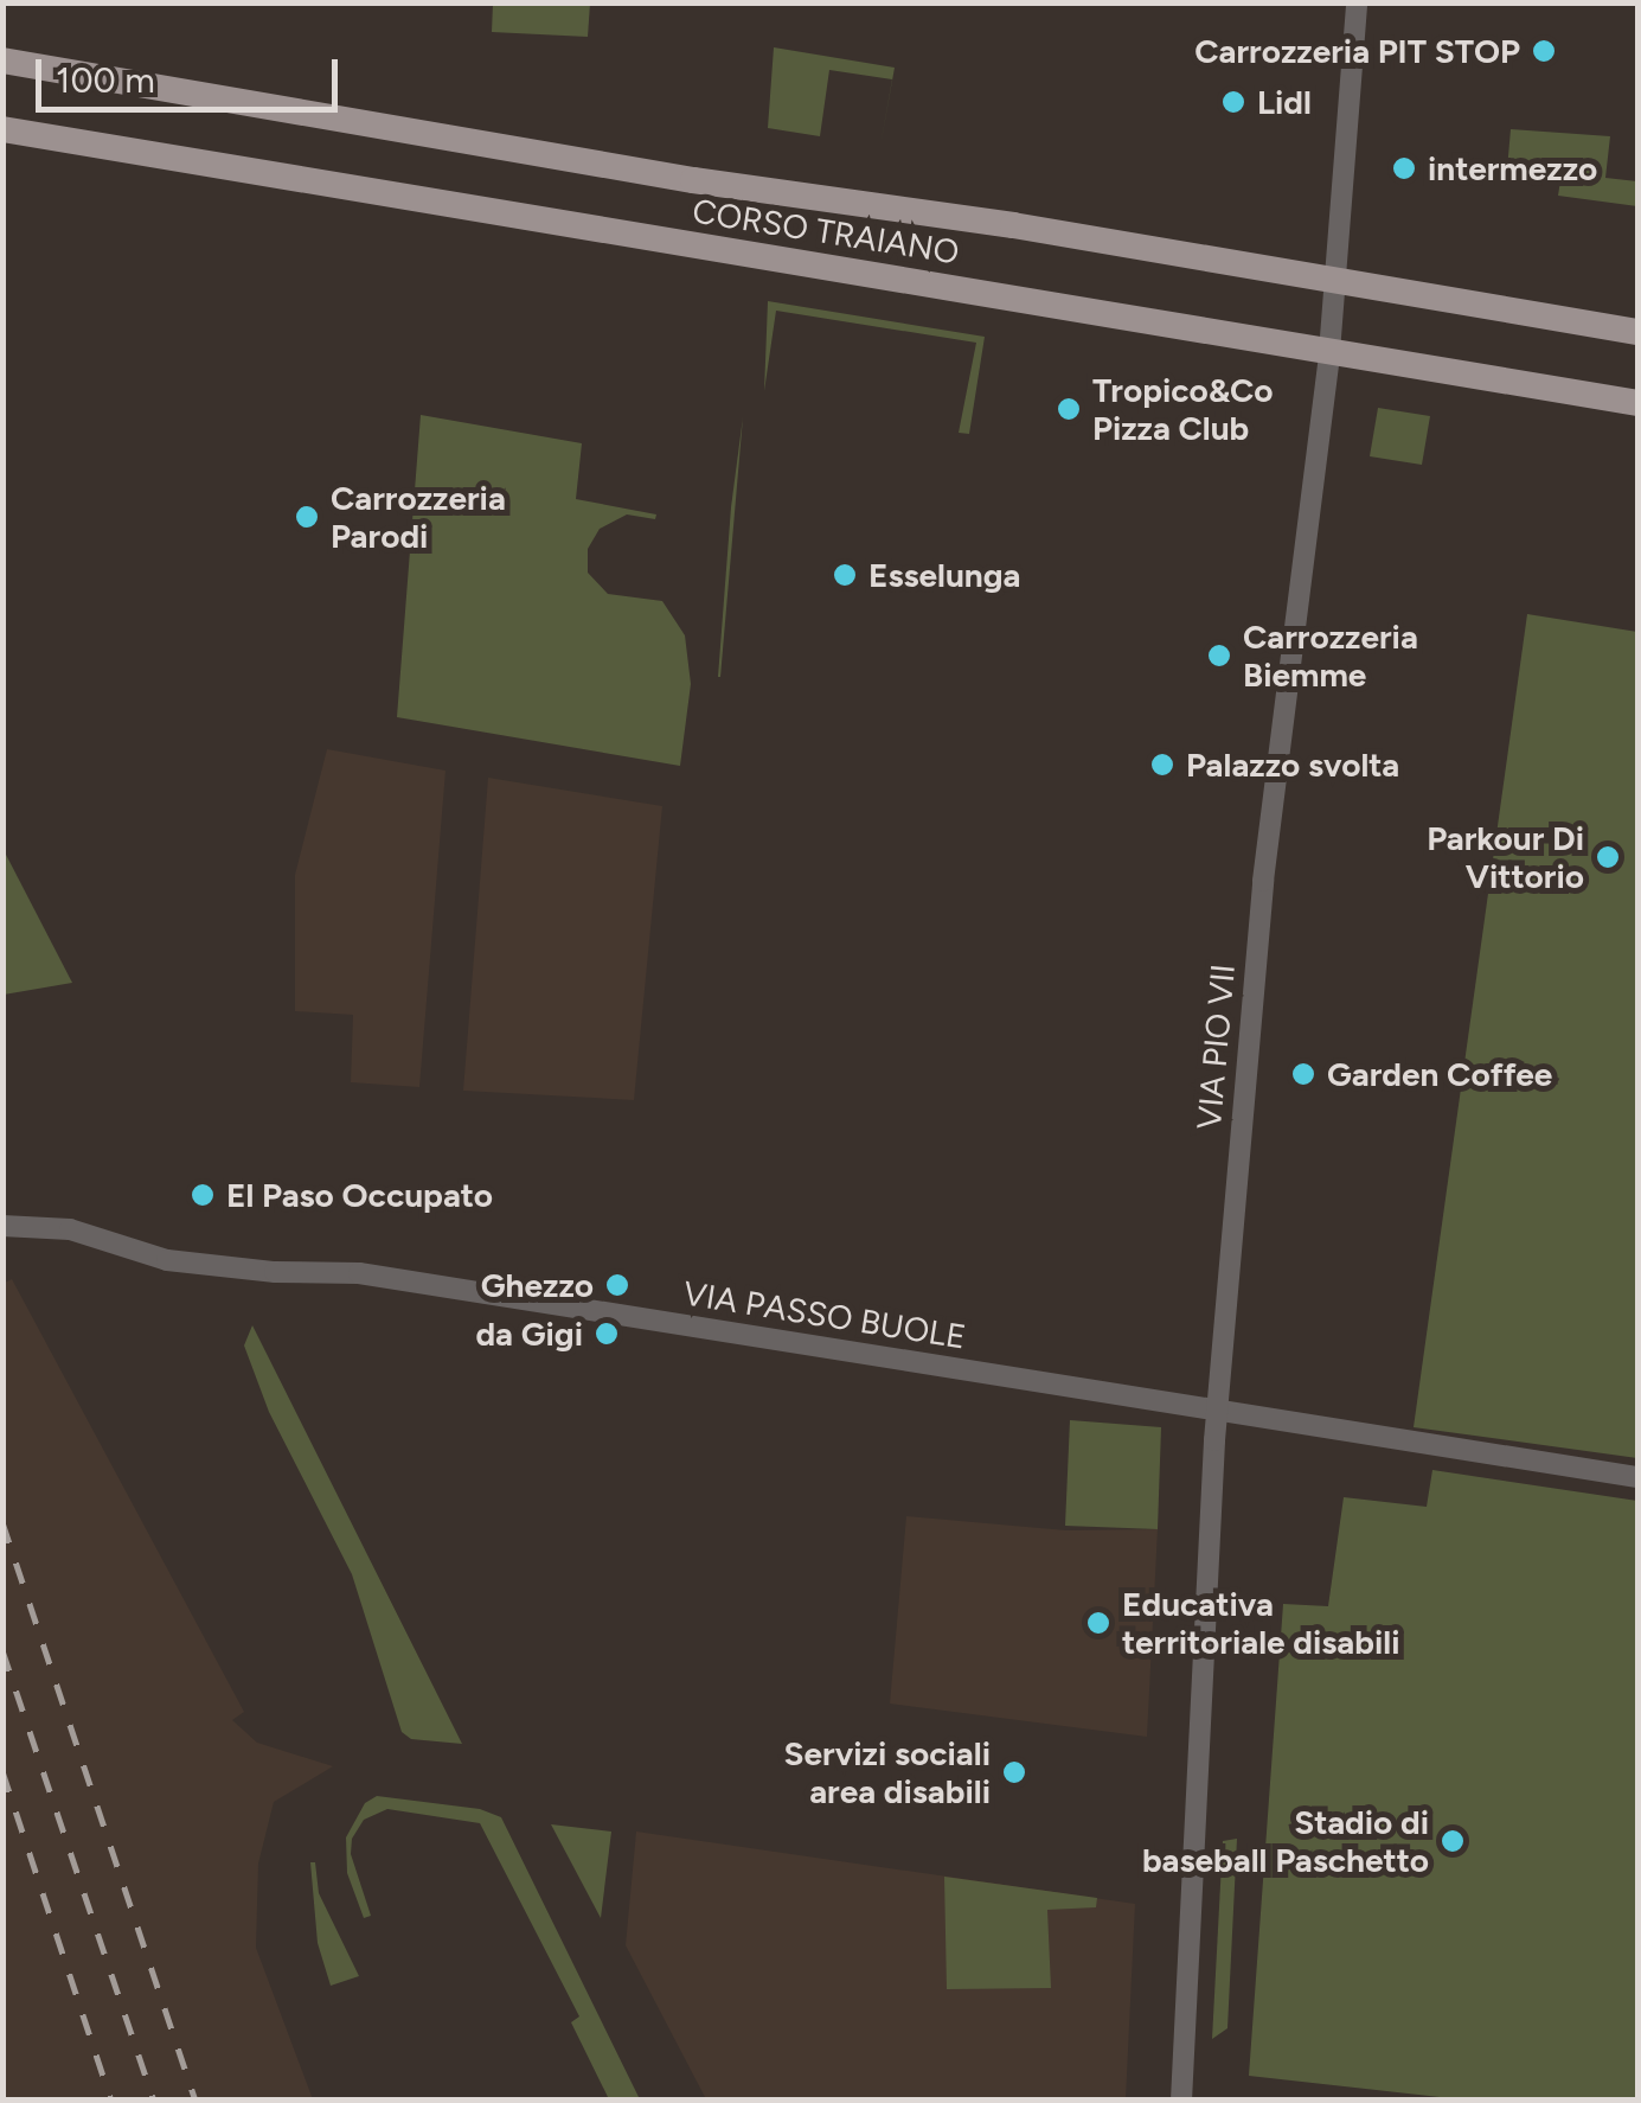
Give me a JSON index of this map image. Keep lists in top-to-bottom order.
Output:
{
  "streets": {
    "main road": ["CORSO TRAIANO"],
    "street": ["VIA PIO VII", "VIA PASSO BUOLE"]
  },
  "crossings": [
    ["CORSO TRAIANO", "VIA PIO VII"],
    ["VIA PIO VII", "VIA PASSO BUOLE"]
  ],
  "places": [
    "Carrozzeria PIT STOP",
    "Lidl",
    "intermezzo",
    "Tropico&Co Pizza Club",
    "Carrozzeria Parodi",
    "Esselunga",
    "Carrozzeria Biemme",
    "Palazzo svolta",
    "Parkour Di Vittorio",
    "Garden Coffee",
    "El Paso Occupato",
    "Ghezzo",
    "da Gigi",
    "Educativa territoriale disabili",
    "Servizi sociali area disabili",
    "Stadio di baseball Paschetto"
  ],
  "scale_bar": "100 m"
}
